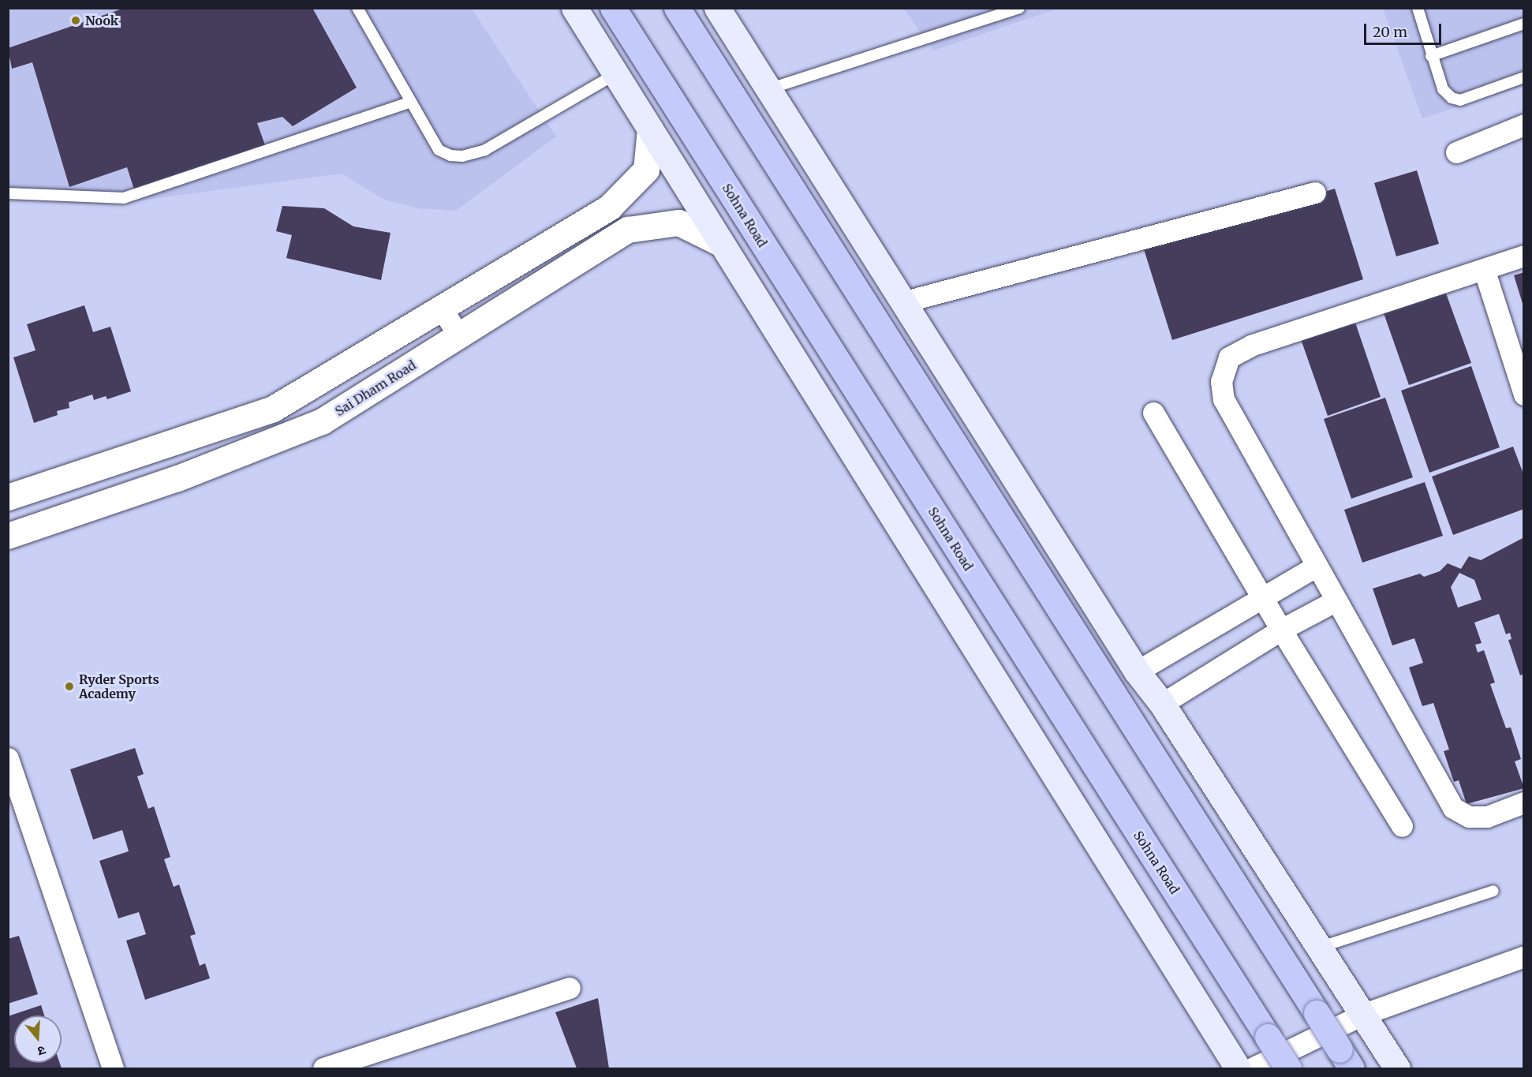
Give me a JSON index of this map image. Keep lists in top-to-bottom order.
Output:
{
  "streets": {
    "highway": ["Sohna Road"],
    "street": ["Sai Dham Road"]
  },
  "places": ["Nook", "Ryder Sports Academy"],
  "scale_bar": "20 m",
  "north": "bottom"
}
